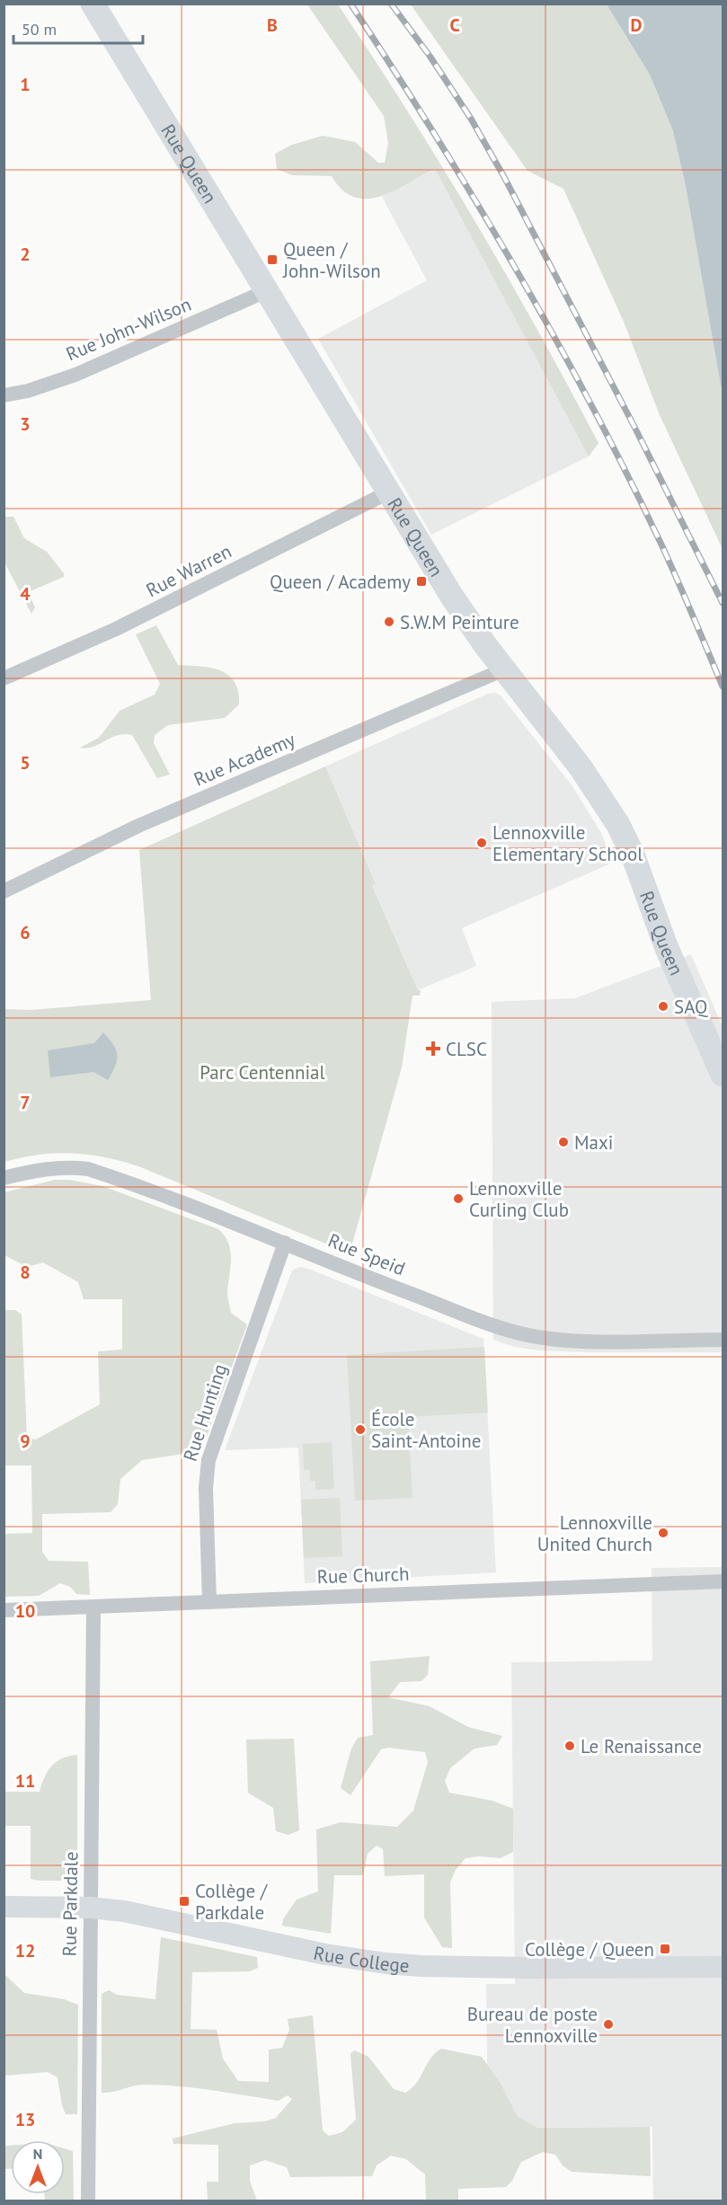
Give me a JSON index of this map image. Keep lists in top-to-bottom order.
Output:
{
  "streets": {
    "main road": ["Rue Queen"],
    "street": [
      "Rue John-Wilson",
      "Rue Warren",
      "Rue Academy",
      "Rue Speid",
      "Rue Hunting",
      "Rue Church",
      "Rue Parkdale",
      "Rue College"
    ]
  },
  "crossings": [
    ["Rue Queen", "Rue John-Wilson"],
    ["Rue Queen", "Rue Warren"],
    ["Rue Queen", "Rue Academy"],
    ["Rue Speid", "Rue Hunting"],
    ["Rue Hunting", "Rue Church"],
    ["Rue Church", "Rue Parkdale"],
    ["Rue Parkdale", "Rue College"]
  ],
  "parks": ["Parc Centennial"],
  "places": {
    "transit": [
      "Queen / John-Wilson",
      "Queen / Academy",
      "Collège / Parkdale",
      "Collège / Queen"
    ],
    "other": [
      "S.W.M Peinture",
      "Lennoxville Elementary School",
      "SAQ",
      "Maxi",
      "Lennoxville Curling Club",
      "École Saint-Antoine",
      "Lennoxville United Church",
      "Le Renaissance",
      "Bureau de poste Lennoxville"
    ],
    "health": ["CLSC"]
  },
  "scale_bar": "50 m",
  "north": "top",
  "grid": {
    "columns": ["B", "C", "D"],
    "rows": [
      "1",
      "2",
      "3",
      "4",
      "5",
      "6",
      "7",
      "8",
      "9",
      "10",
      "11",
      "12",
      "13"
    ]
  }
}
